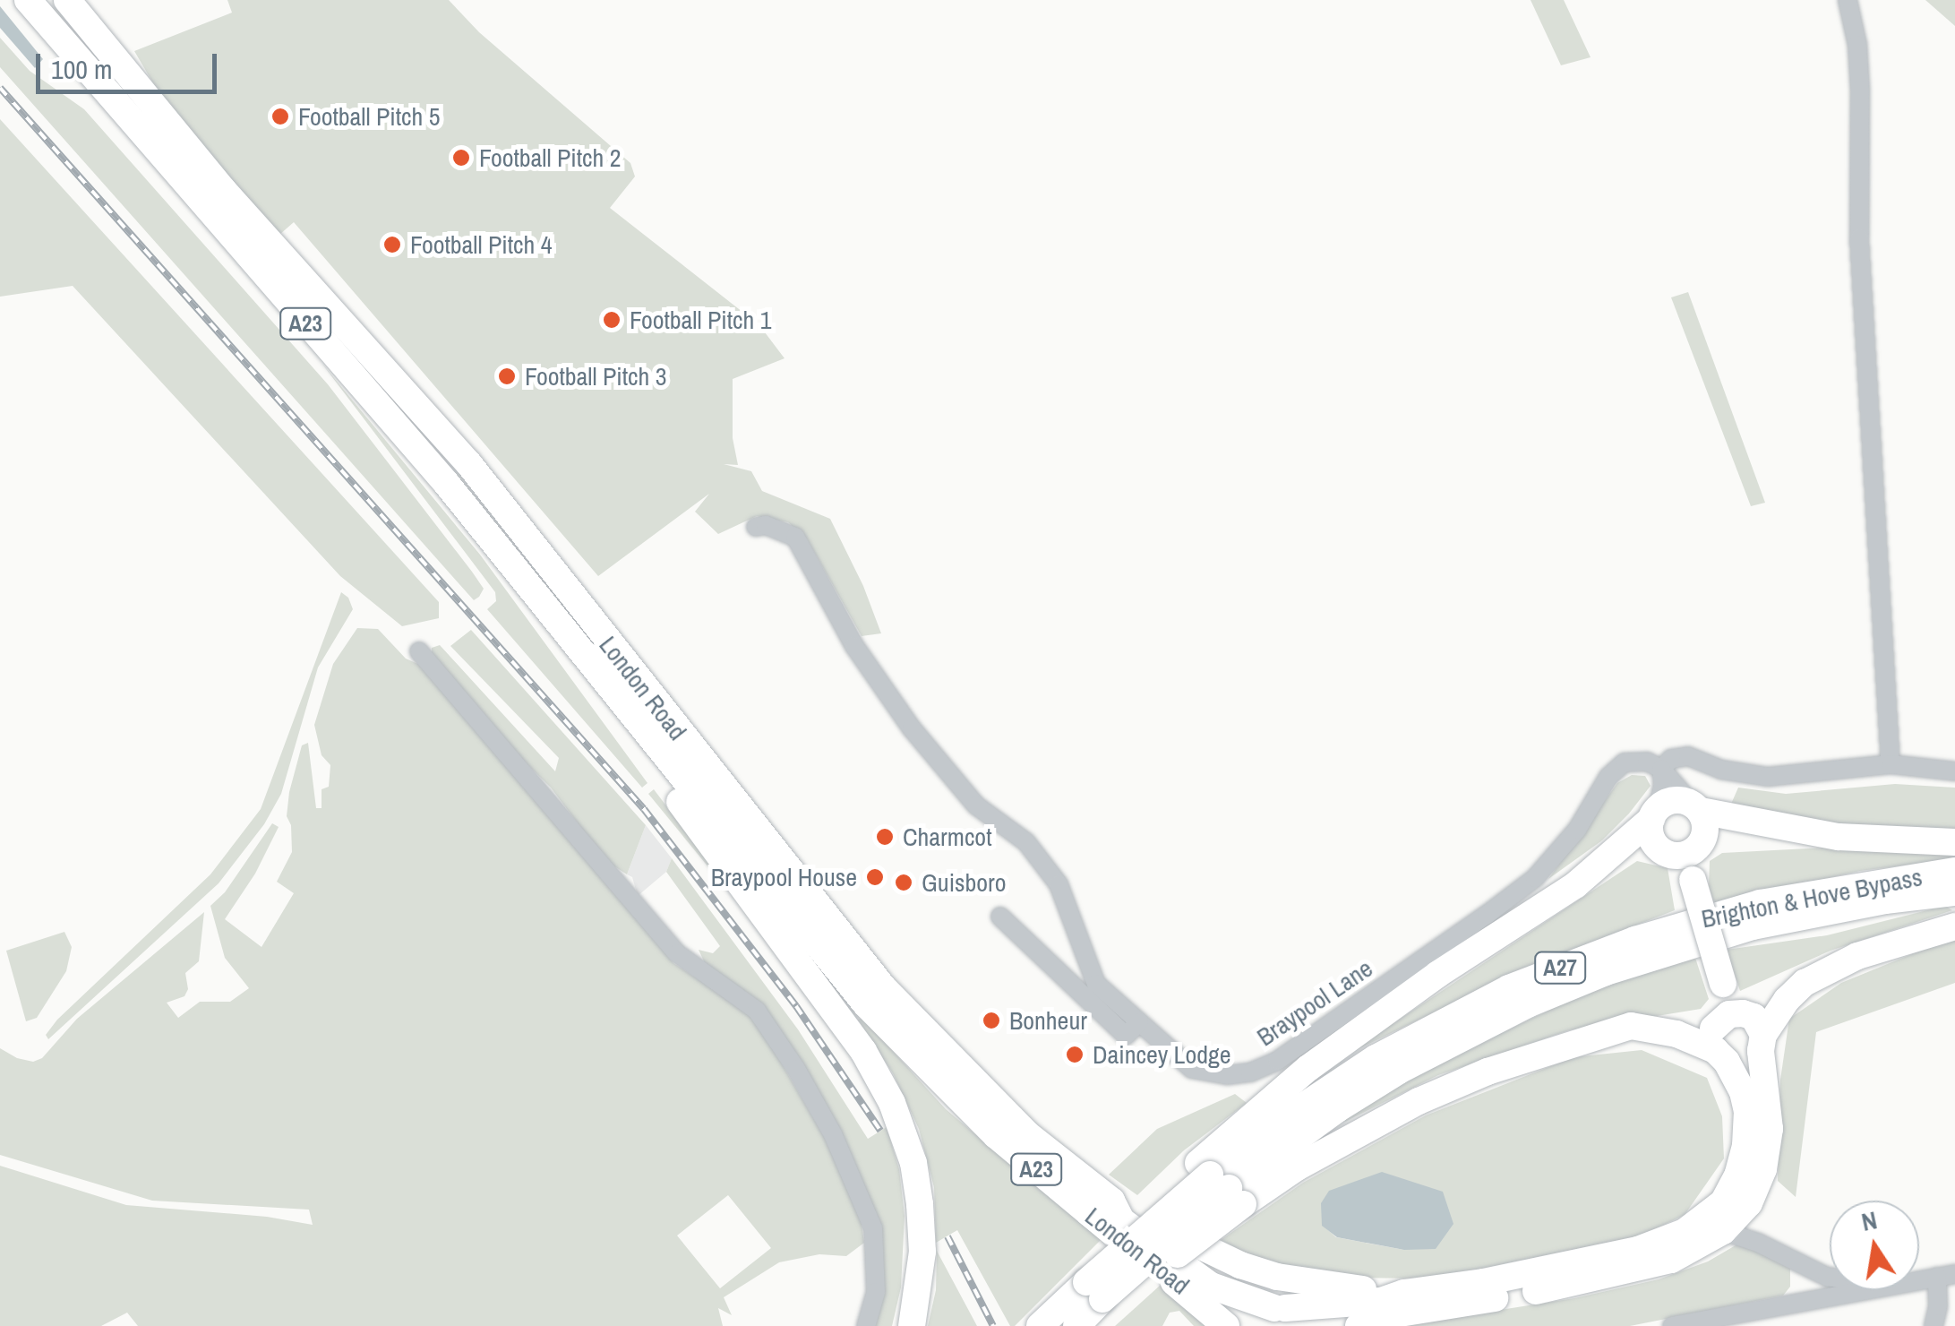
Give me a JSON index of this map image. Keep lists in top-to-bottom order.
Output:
{
  "streets": {
    "highway": [
      "A23",
      "London Road",
      "Brighton & Hove Bypass",
      "A27"
    ],
    "street": ["Braypool Lane"]
  },
  "crossings": [
    ["Brighton & Hove Bypass", "A27"]
  ],
  "places": [
    "Football Pitch 5",
    "Football Pitch 2",
    "Football Pitch 4",
    "Football Pitch 1",
    "Football Pitch 3",
    "Charmcot",
    "Braypool House",
    "Guisboro",
    "Bonheur",
    "Daincey Lodge"
  ],
  "scale_bar": "100 m",
  "north": "top"
}
